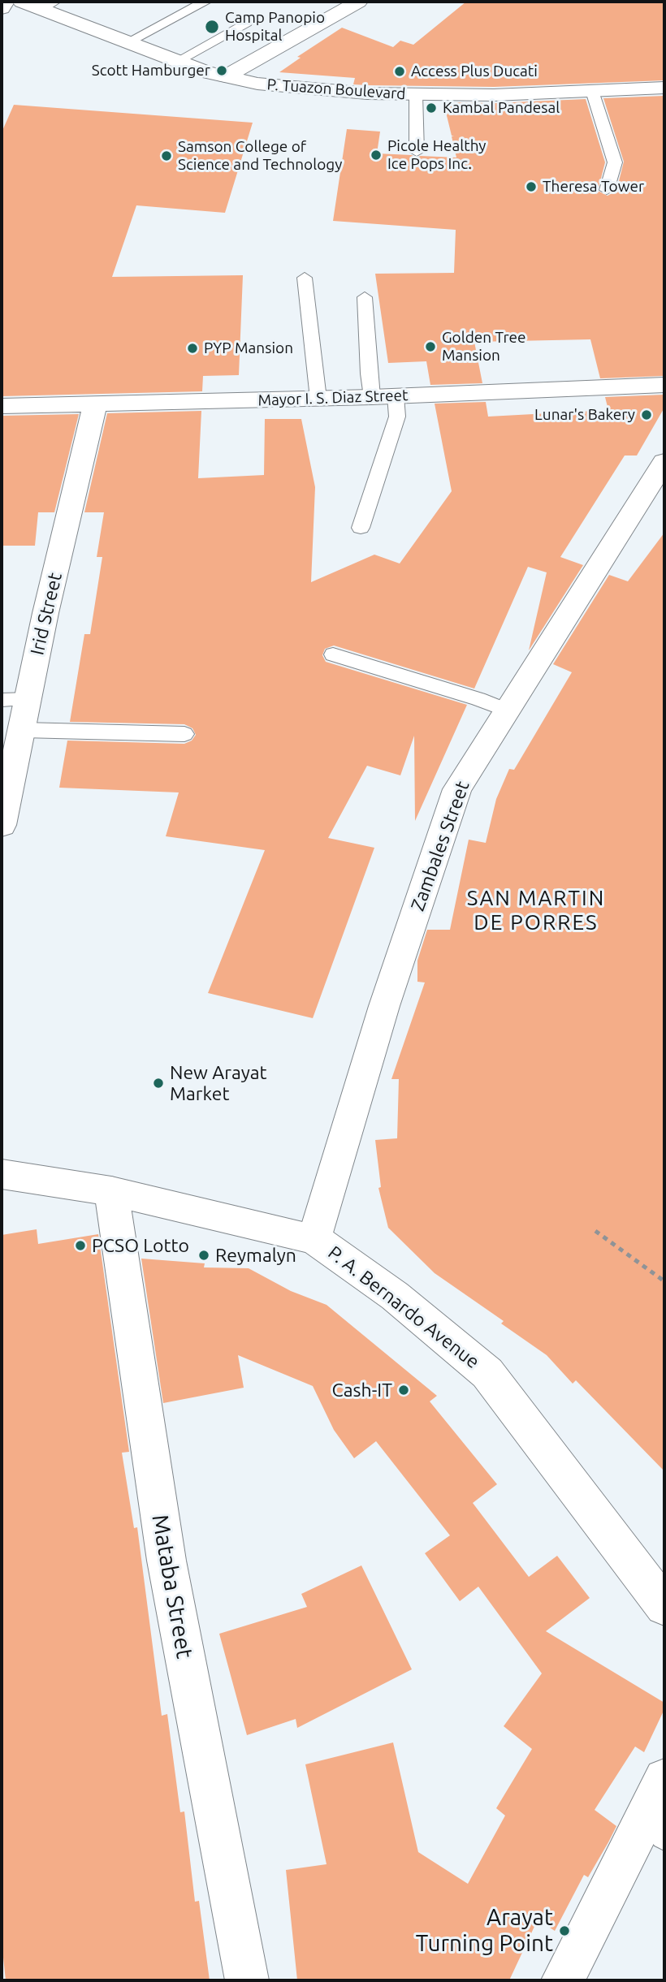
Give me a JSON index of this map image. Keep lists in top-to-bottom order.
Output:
{
  "streets": {
    "street": [
      "P. Tuazon Boulevard",
      "Mayor I. S. Diaz Street",
      "Irid Street",
      "Zambales Street",
      "P. A. Bernardo Avenue",
      "Mataba Street"
    ]
  },
  "crossings": [
    ["Mayor I. S. Diaz Street", "Irid Street"],
    ["Zambales Street", "P. A. Bernardo Avenue"],
    ["P. A. Bernardo Avenue", "Mataba Street"]
  ],
  "districts": ["SAN MARTIN DE PORRES"],
  "places": [
    "Camp Panopio Hospital",
    "Scott Hamburger",
    "Access Plus Ducati",
    "Kambal Pandesal",
    "Picole Healthy Ice Pops Inc.",
    "Samson College of Science and Technology",
    "Theresa Tower",
    "Golden Tree Mansion",
    "PYP Mansion",
    "Lunar's Bakery",
    "New Arayat Market",
    "PCSO Lotto",
    "Reymalyn",
    "Cash-IT",
    "Arayat Turning Point"
  ]
}
